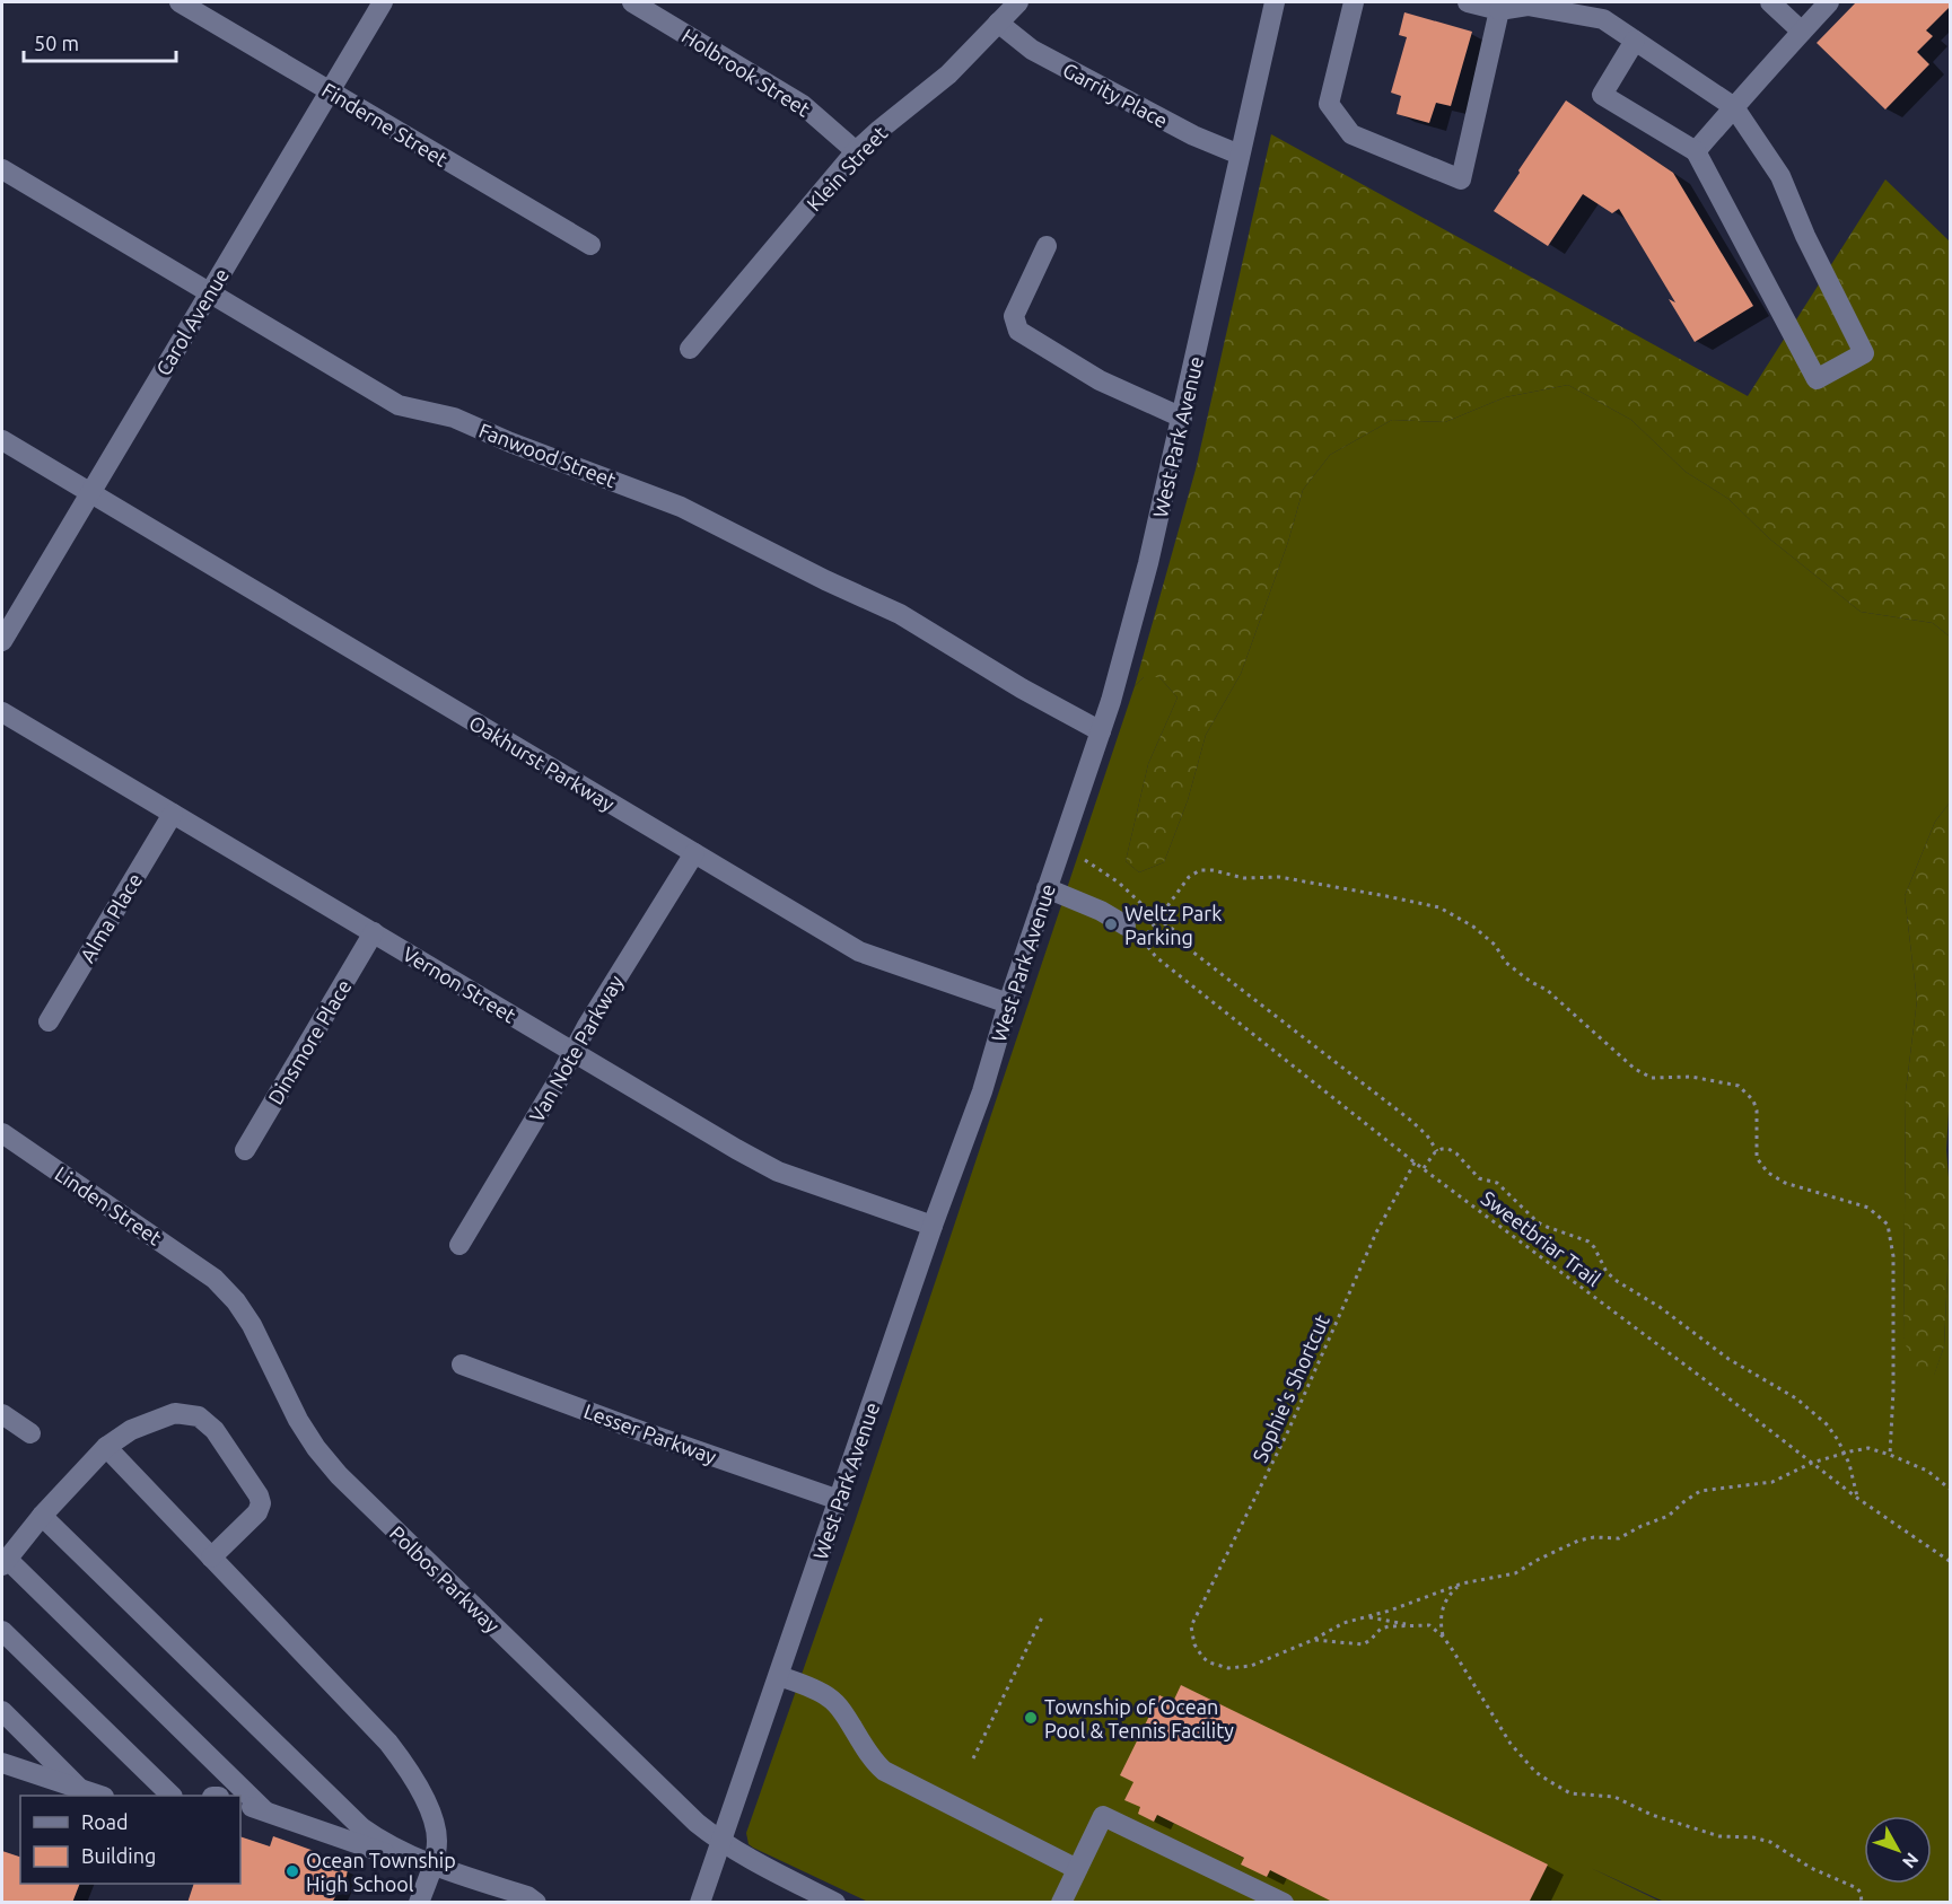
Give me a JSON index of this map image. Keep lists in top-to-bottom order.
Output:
{
  "streets": {
    "street": [
      "Holbrook Street",
      "Garrity Place",
      "Finderne Street",
      "Klein Street",
      "Carol Avenue",
      "West Park Avenue",
      "Fanwood Street",
      "Oakhurst Parkway",
      "Alma Place",
      "Vernon Street",
      "Dinsmore Place",
      "Van Note Parkway",
      "Linden Street",
      "Lesser Parkway",
      "Polbos Parkway"
    ],
    "path": ["Sweetbriar Trail", "Sophie's Shortcut"]
  },
  "crossings": [
    ["Holbrook Street", "Klein Street"],
    ["Garrity Place", "Klein Street"],
    ["Garrity Place", "West Park Avenue"],
    ["Finderne Street", "Carol Avenue"],
    ["Carol Avenue", "Fanwood Street"],
    ["Carol Avenue", "Oakhurst Parkway"],
    ["West Park Avenue", "Fanwood Street"],
    ["West Park Avenue", "Oakhurst Parkway"],
    ["West Park Avenue", "Vernon Street"],
    ["West Park Avenue", "Lesser Parkway"],
    ["West Park Avenue", "Polbos Parkway"],
    ["Oakhurst Parkway", "Van Note Parkway"],
    ["Alma Place", "Vernon Street"],
    ["Vernon Street", "Dinsmore Place"],
    ["Vernon Street", "Van Note Parkway"],
    ["Linden Street", "Polbos Parkway"],
    ["Sweetbriar Trail", "Sophie's Shortcut"]
  ],
  "places": ["Weltz Park Parking", "Township of Ocean Pool & Tennis Facility", "Ocean Township High School"],
  "legend": ["Road", "Building"],
  "scale_bar": "50 m",
  "north": "bottom right"
}
